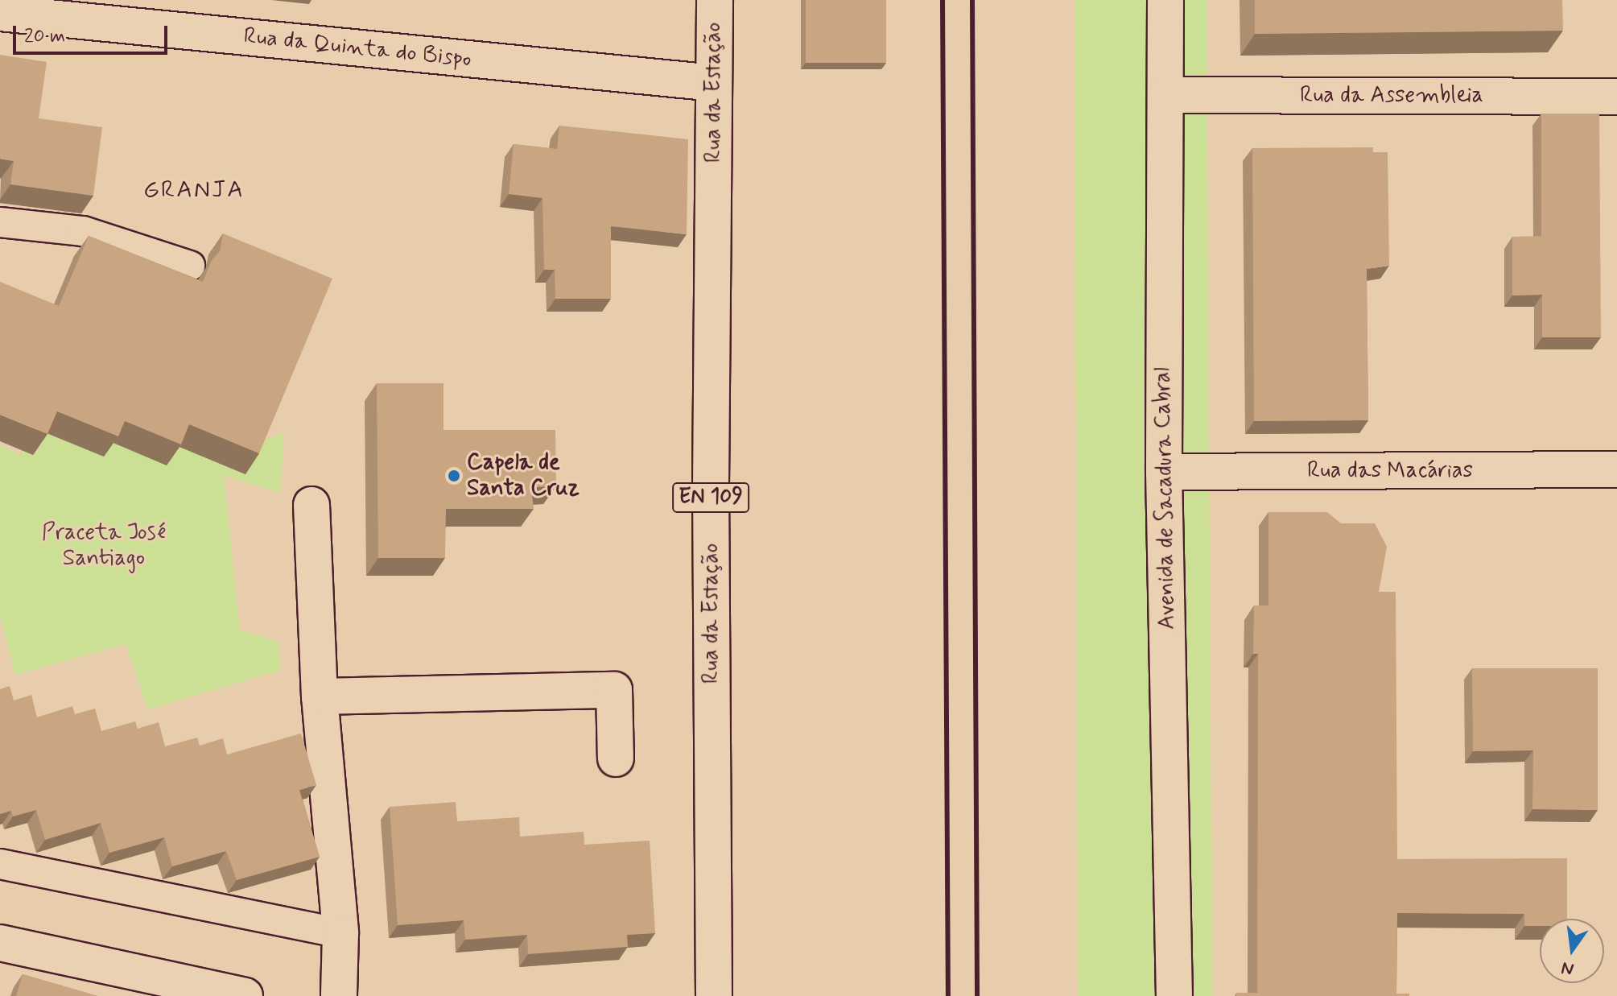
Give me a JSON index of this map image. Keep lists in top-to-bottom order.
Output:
{
  "streets": {
    "street": [
      "Rua da Quinta do Bispo",
      "Rua da Estação",
      "Rua da Assembleia",
      "Rua das Macárias",
      "EN 109",
      "Avenida de Sacadura Cabral"
    ]
  },
  "crossings": [
    ["Rua da Quinta do Bispo", "Rua da Estação"],
    ["Rua da Assembleia", "Avenida de Sacadura Cabral"],
    ["Rua das Macárias", "Avenida de Sacadura Cabral"]
  ],
  "districts": ["GRANJA"],
  "parks": ["Praceta José Santiago"],
  "places": ["Capela de Santa Cruz"],
  "scale_bar": "20 m",
  "north": "bottom"
}
